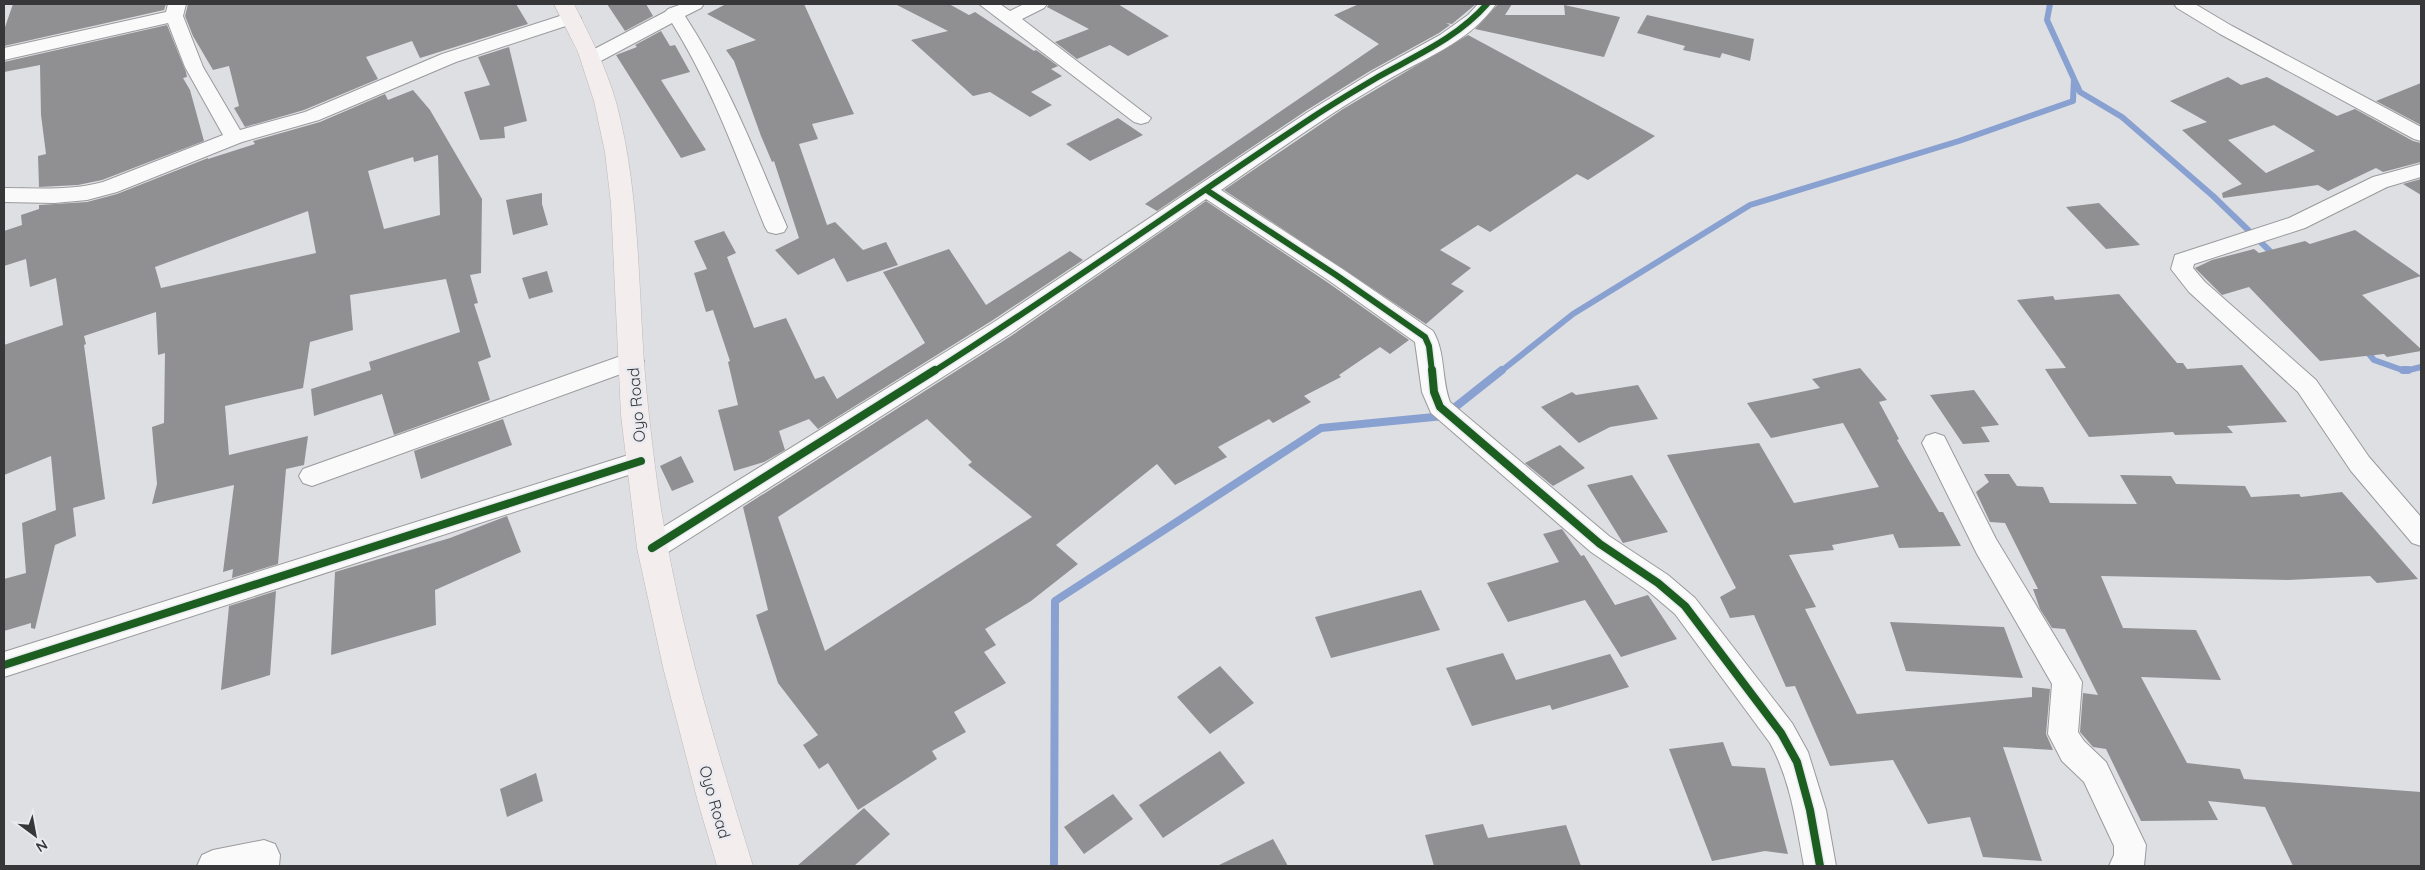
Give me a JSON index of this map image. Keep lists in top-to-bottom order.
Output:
{
  "streets": {
    "highway": ["Oyo Road"]
  },
  "north": "bottom right"
}
